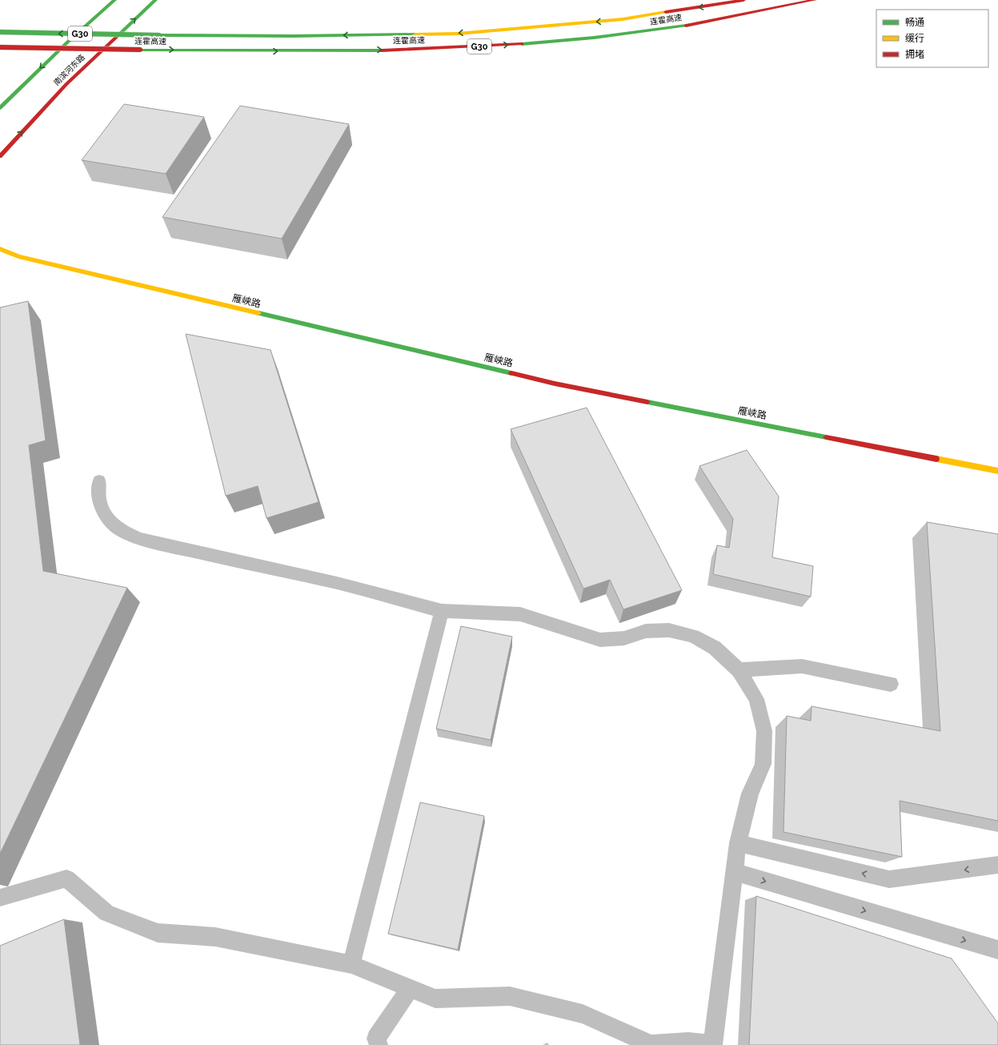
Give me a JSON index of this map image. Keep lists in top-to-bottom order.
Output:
{
  "streets": {
    "main road": [
      "连霍高速",
      "G30",
      "南滨河东路",
      "雁峡路"
    ]
  },
  "legend": ["畅通", "缓行", "拥堵"]
}
